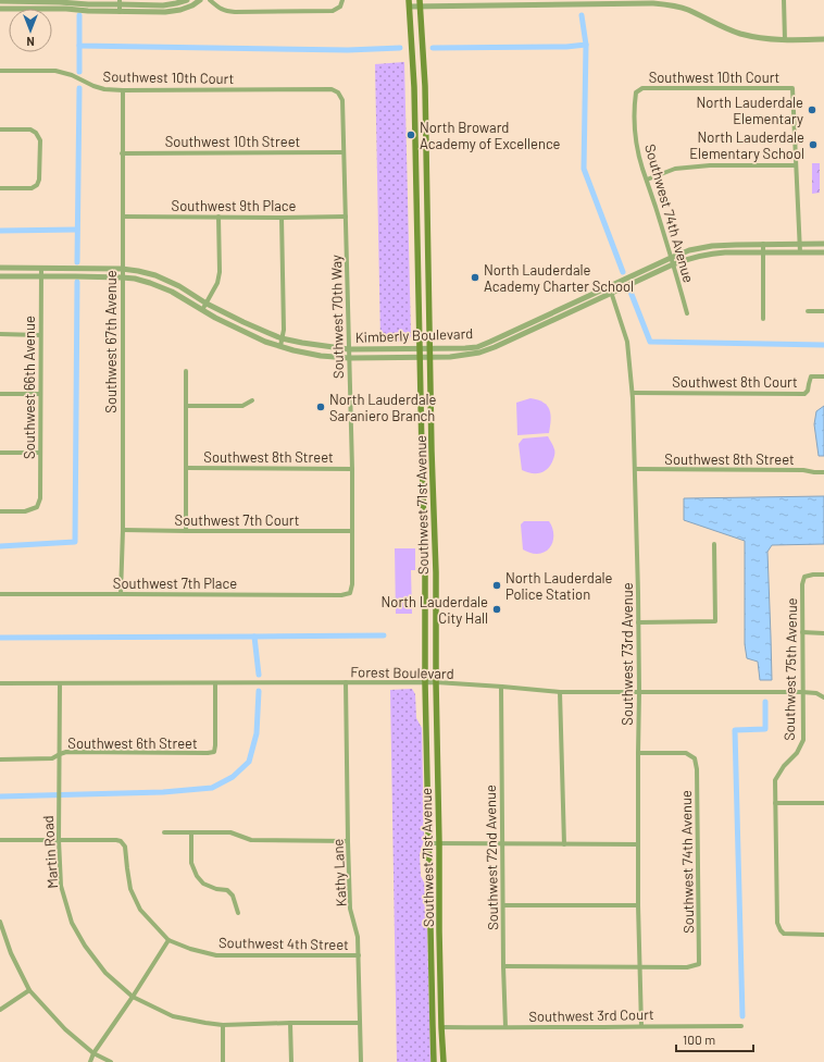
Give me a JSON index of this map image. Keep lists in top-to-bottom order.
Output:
{
  "streets": {
    "main road": ["Southwest 71st Avenue"],
    "street": [
      "Southwest 10th Court",
      "Southwest 10th Street",
      "Southwest 9th Place",
      "Southwest 74th Avenue",
      "Southwest 70th Way",
      "Kimberly Boulevard",
      "Southwest 67th Avenue",
      "Southwest 8th Court",
      "Southwest 66th Avenue",
      "Southwest 8th Street",
      "Southwest 7th Court",
      "Southwest 7th Place",
      "Southwest 73rd Avenue",
      "Southwest 75th Avenue",
      "Forest Boulevard",
      "Southwest 6th Street",
      "Martin Road",
      "Southwest 72nd Avenue",
      "Kathy Lane",
      "Southwest 4th Street",
      "Southwest 3rd Court"
    ]
  },
  "crossings": [
    ["Southwest 10th Court", "Southwest 74th Avenue"],
    ["Southwest 10th Court", "Southwest 70th Way"],
    ["Southwest 10th Court", "Southwest 67th Avenue"],
    ["Southwest 10th Street", "Southwest 70th Way"],
    ["Southwest 10th Street", "Southwest 67th Avenue"],
    ["Southwest 9th Place", "Southwest 70th Way"],
    ["Southwest 9th Place", "Southwest 67th Avenue"],
    ["Southwest 74th Avenue", "Kimberly Boulevard"],
    ["Southwest 74th Avenue", "Southwest 73rd Avenue"],
    ["Southwest 70th Way", "Kimberly Boulevard"],
    ["Southwest 70th Way", "Southwest 8th Street"],
    ["Southwest 70th Way", "Southwest 7th Court"],
    ["Southwest 70th Way", "Southwest 7th Place"],
    ["Kimberly Boulevard", "Southwest 67th Avenue"],
    ["Kimberly Boulevard", "Southwest 66th Avenue"],
    ["Kimberly Boulevard", "Southwest 71st Avenue"],
    ["Kimberly Boulevard", "Southwest 73rd Avenue"],
    ["Southwest 67th Avenue", "Southwest 7th Court"],
    ["Southwest 67th Avenue", "Southwest 7th Place"],
    ["Southwest 8th Court", "Southwest 73rd Avenue"],
    ["Southwest 8th Street", "Southwest 73rd Avenue"],
    ["Southwest 71st Avenue", "Forest Boulevard"],
    ["Southwest 71st Avenue", "Southwest 3rd Court"],
    ["Southwest 73rd Avenue", "Forest Boulevard"],
    ["Southwest 73rd Avenue", "Southwest 3rd Court"],
    ["Southwest 75th Avenue", "Forest Boulevard"],
    ["Forest Boulevard", "Southwest 6th Street"],
    ["Forest Boulevard", "Martin Road"],
    ["Forest Boulevard", "Southwest 72nd Avenue"],
    ["Forest Boulevard", "Kathy Lane"],
    ["Southwest 6th Street", "Martin Road"],
    ["Martin Road", "Kathy Lane"],
    ["Martin Road", "Southwest 4th Street"],
    ["Southwest 72nd Avenue", "Southwest 3rd Court"],
    ["Kathy Lane", "Southwest 4th Street"]
  ],
  "places": [
    "North Lauderdale Elementary",
    "North Broward Academy of Excellence",
    "North Lauderdale Elementary School",
    "North Lauderdale Academy Charter School",
    "North Lauderdale Saraniero Branch",
    "North Lauderdale Police Station",
    "North Lauderdale City Hall"
  ],
  "scale_bar": "100 m",
  "north": "bottom"
}
